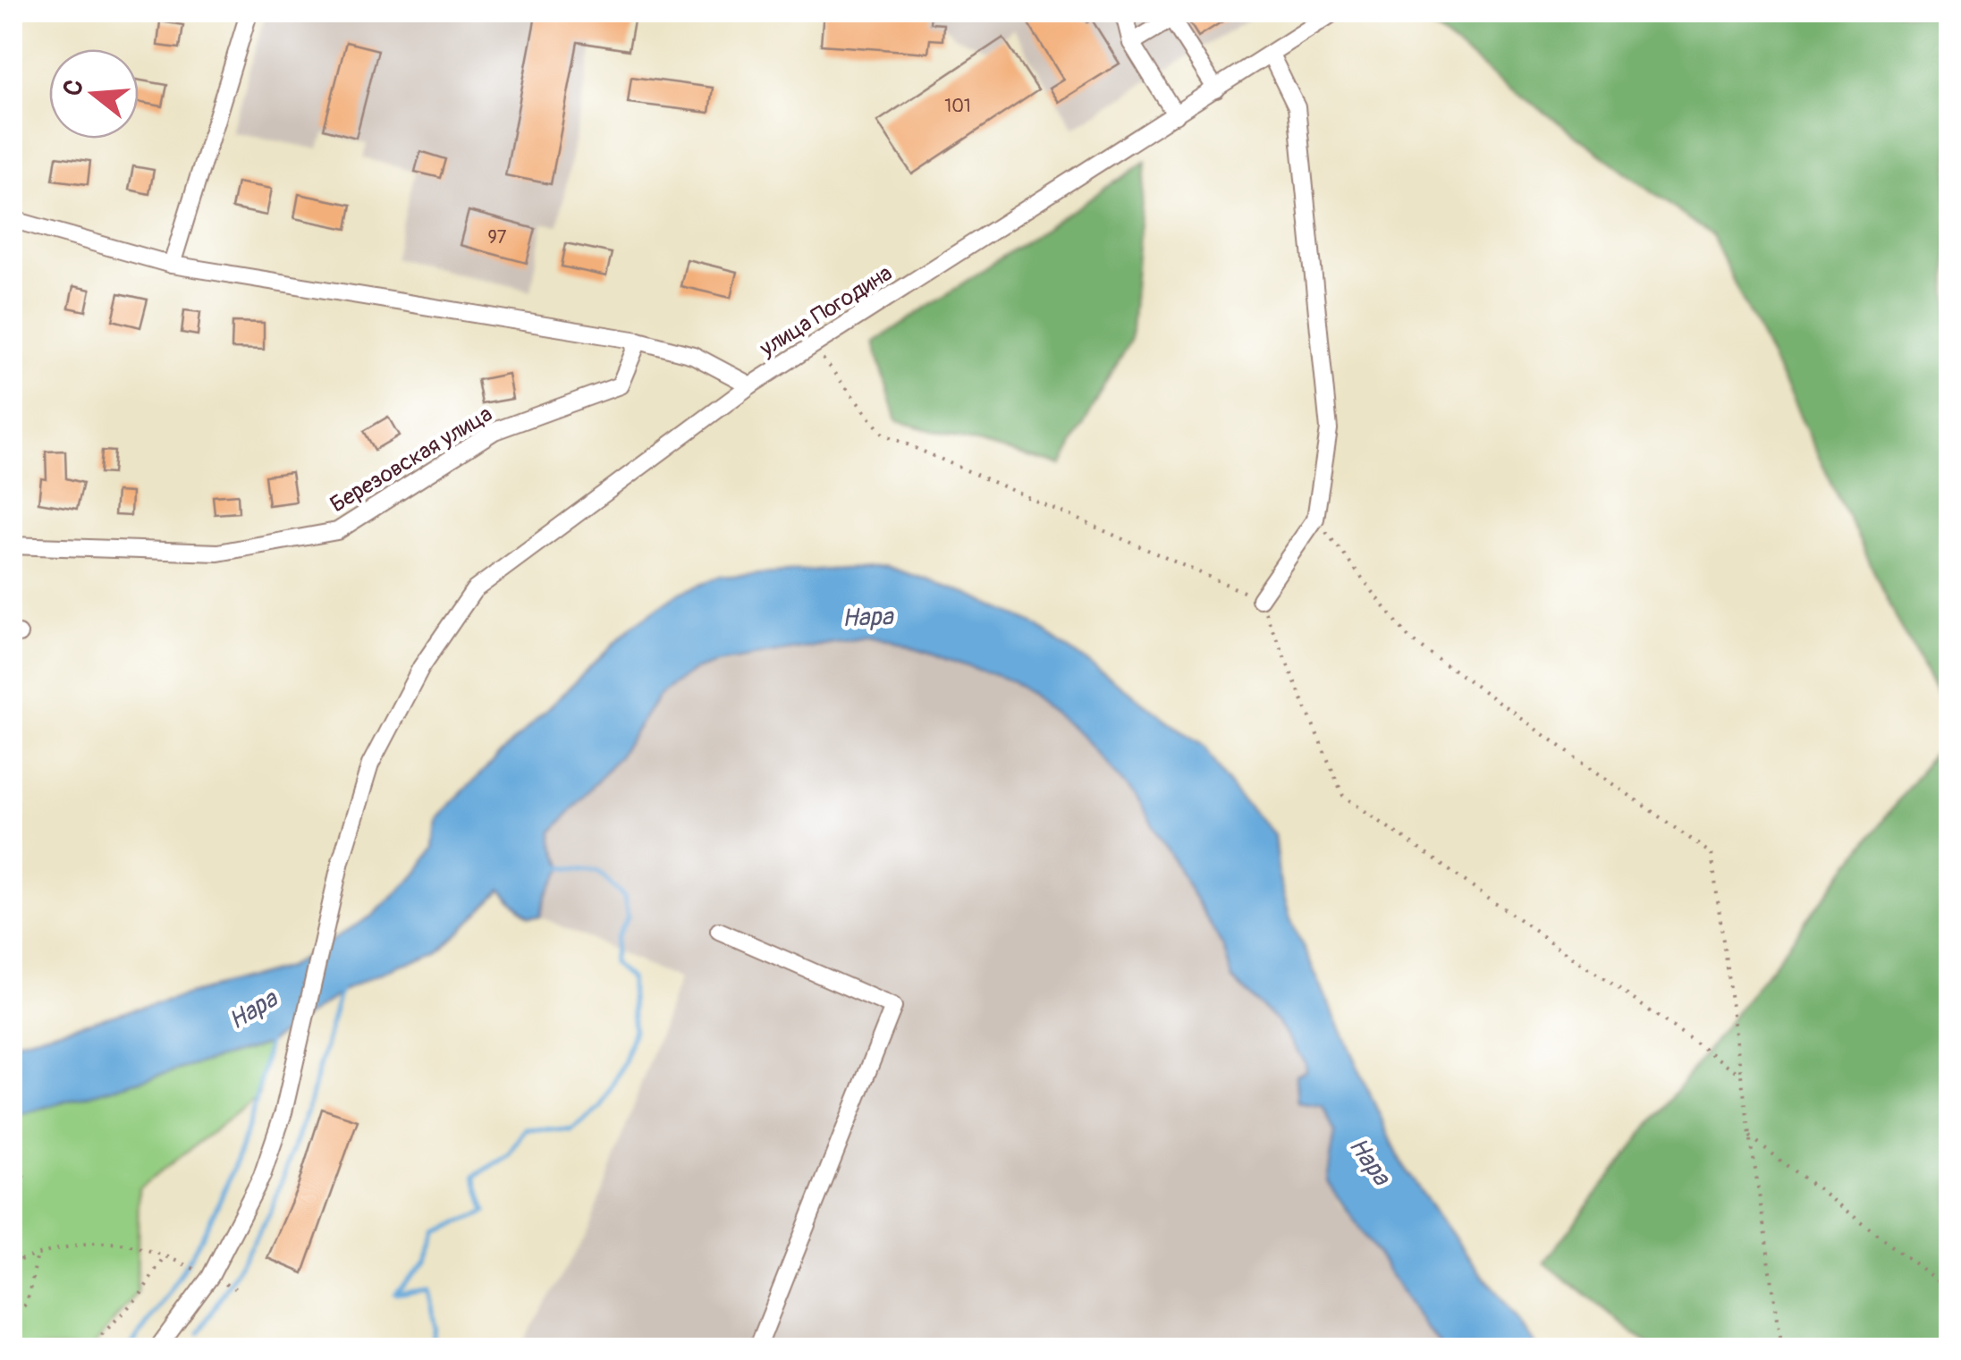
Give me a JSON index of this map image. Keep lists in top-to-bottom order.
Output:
{
  "streets": {
    "street": ["улица Погодина", "Березовская улица"]
  },
  "crossings": [
    ["улица Погодина", "Березовская улица"]
  ],
  "water": ["Нара"],
  "house_numbers": ["101", "97"],
  "north": "left"
}
